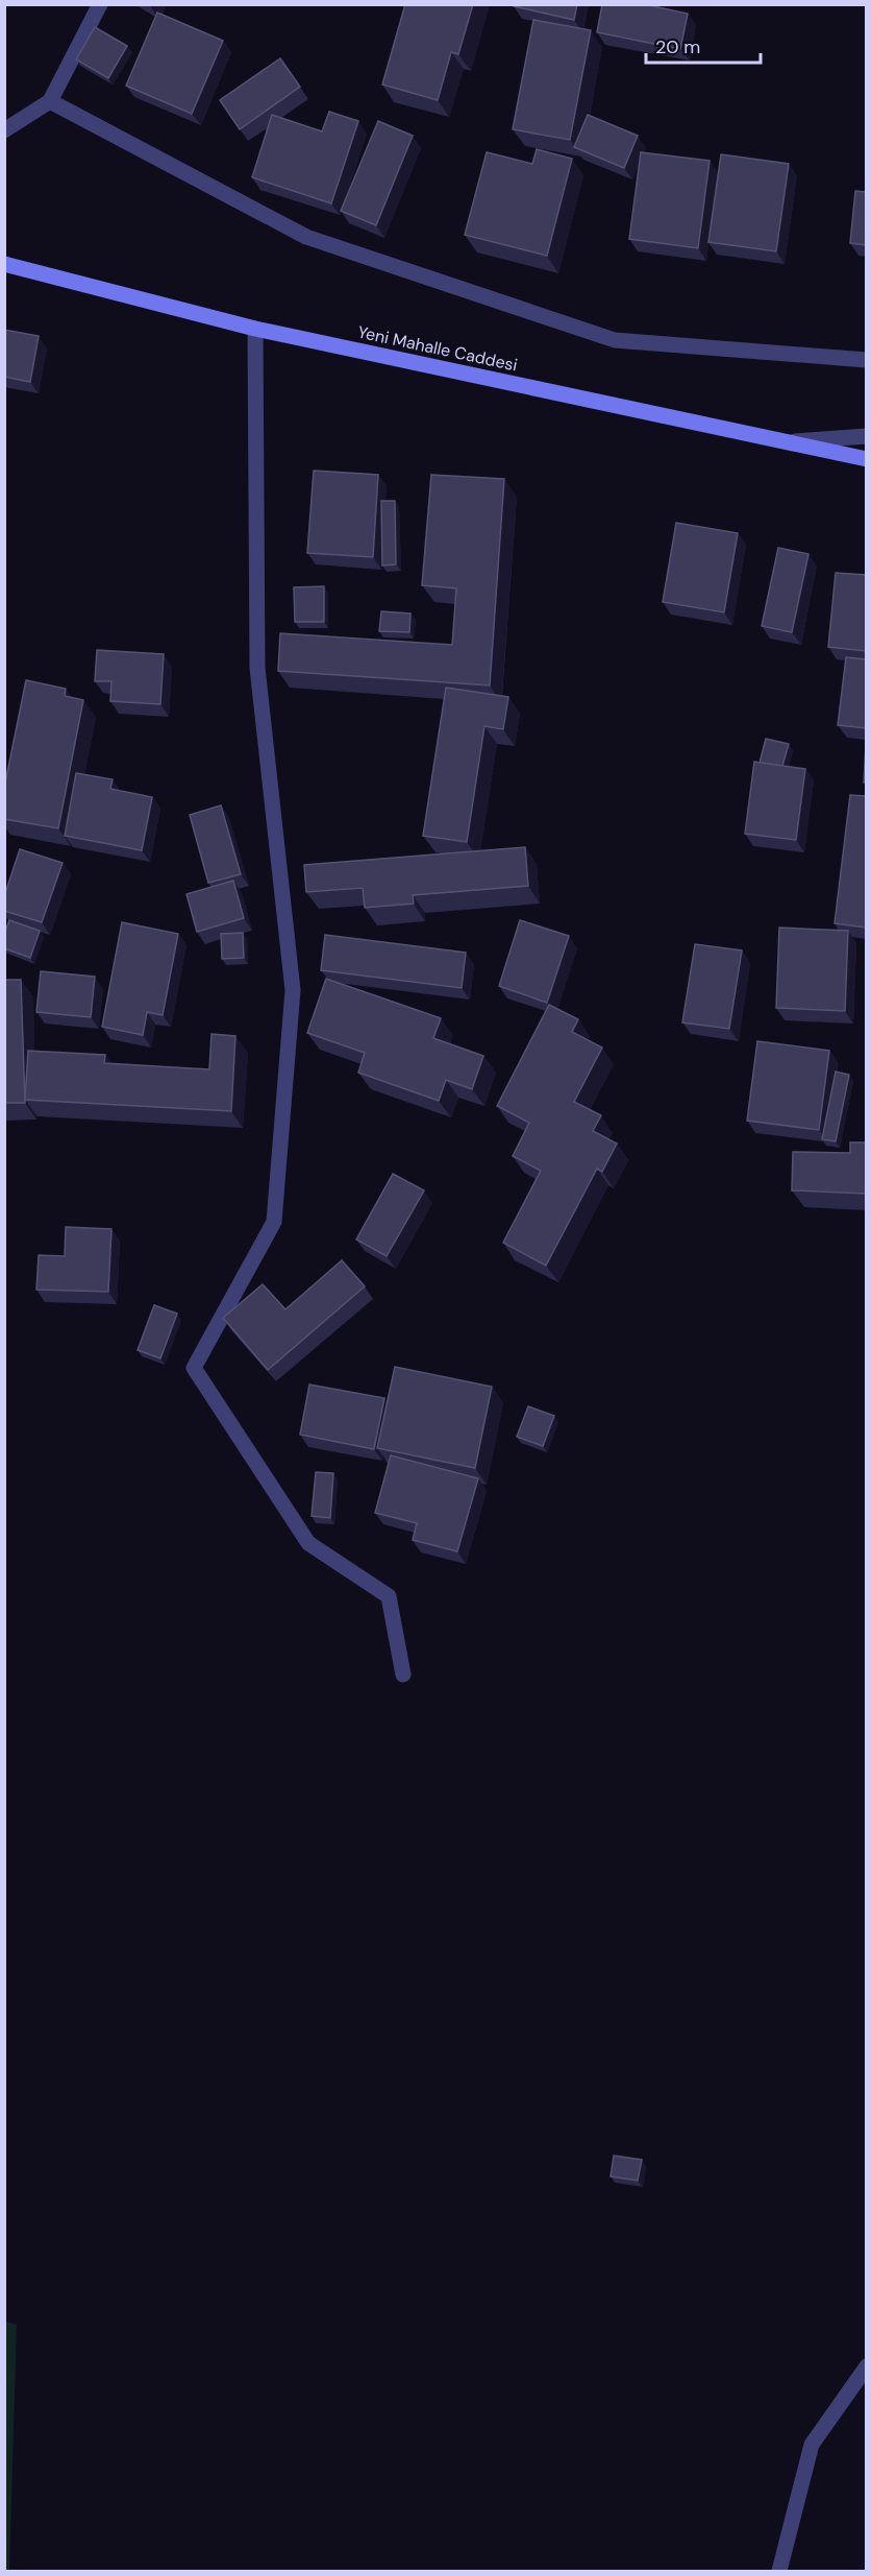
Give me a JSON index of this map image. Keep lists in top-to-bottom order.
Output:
{
  "streets": {
    "street": ["Yeni Mahalle Caddesi"]
  },
  "scale_bar": "20 m"
}
